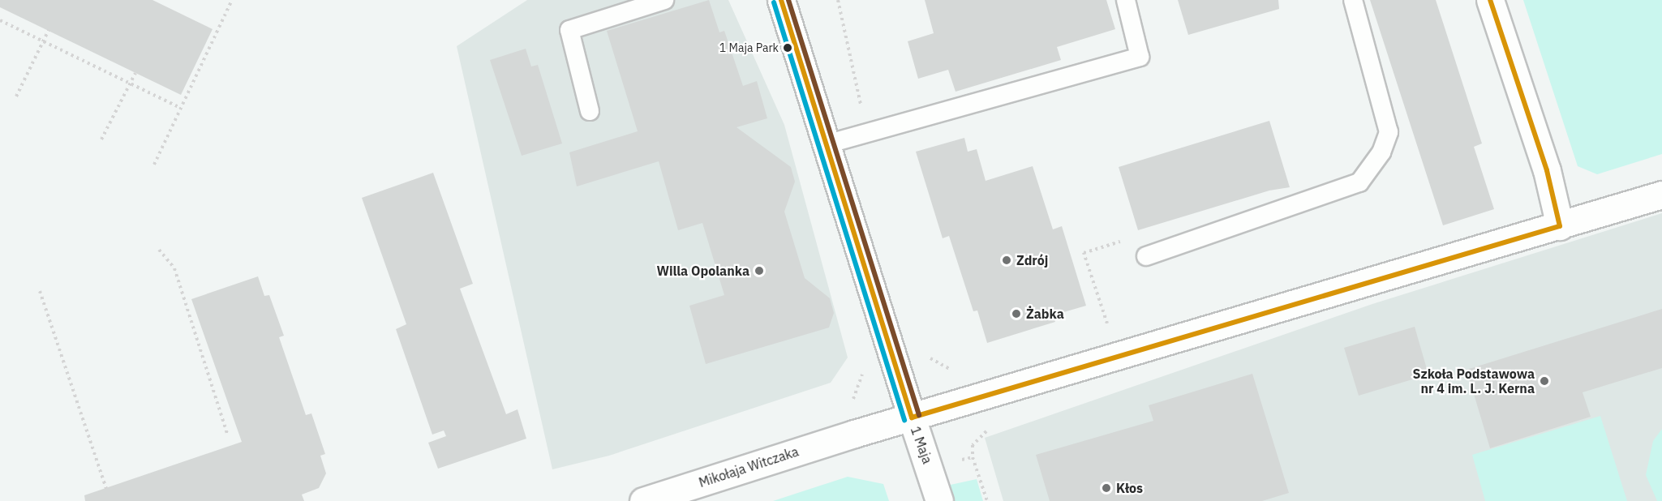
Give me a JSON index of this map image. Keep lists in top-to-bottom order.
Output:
{
  "streets": {
    "street": ["1 Maja", "Mikołaja Witczaka"]
  },
  "crossings": [
    ["1 Maja", "Mikołaja Witczaka"]
  ],
  "places": [
    "1 Maja Park",
    "Zdrój",
    "Willa Opolanka",
    "Żabka",
    "Szkoła Podstawowa nr 4 im. L. J. Kerna",
    "Kłos"
  ]
}
